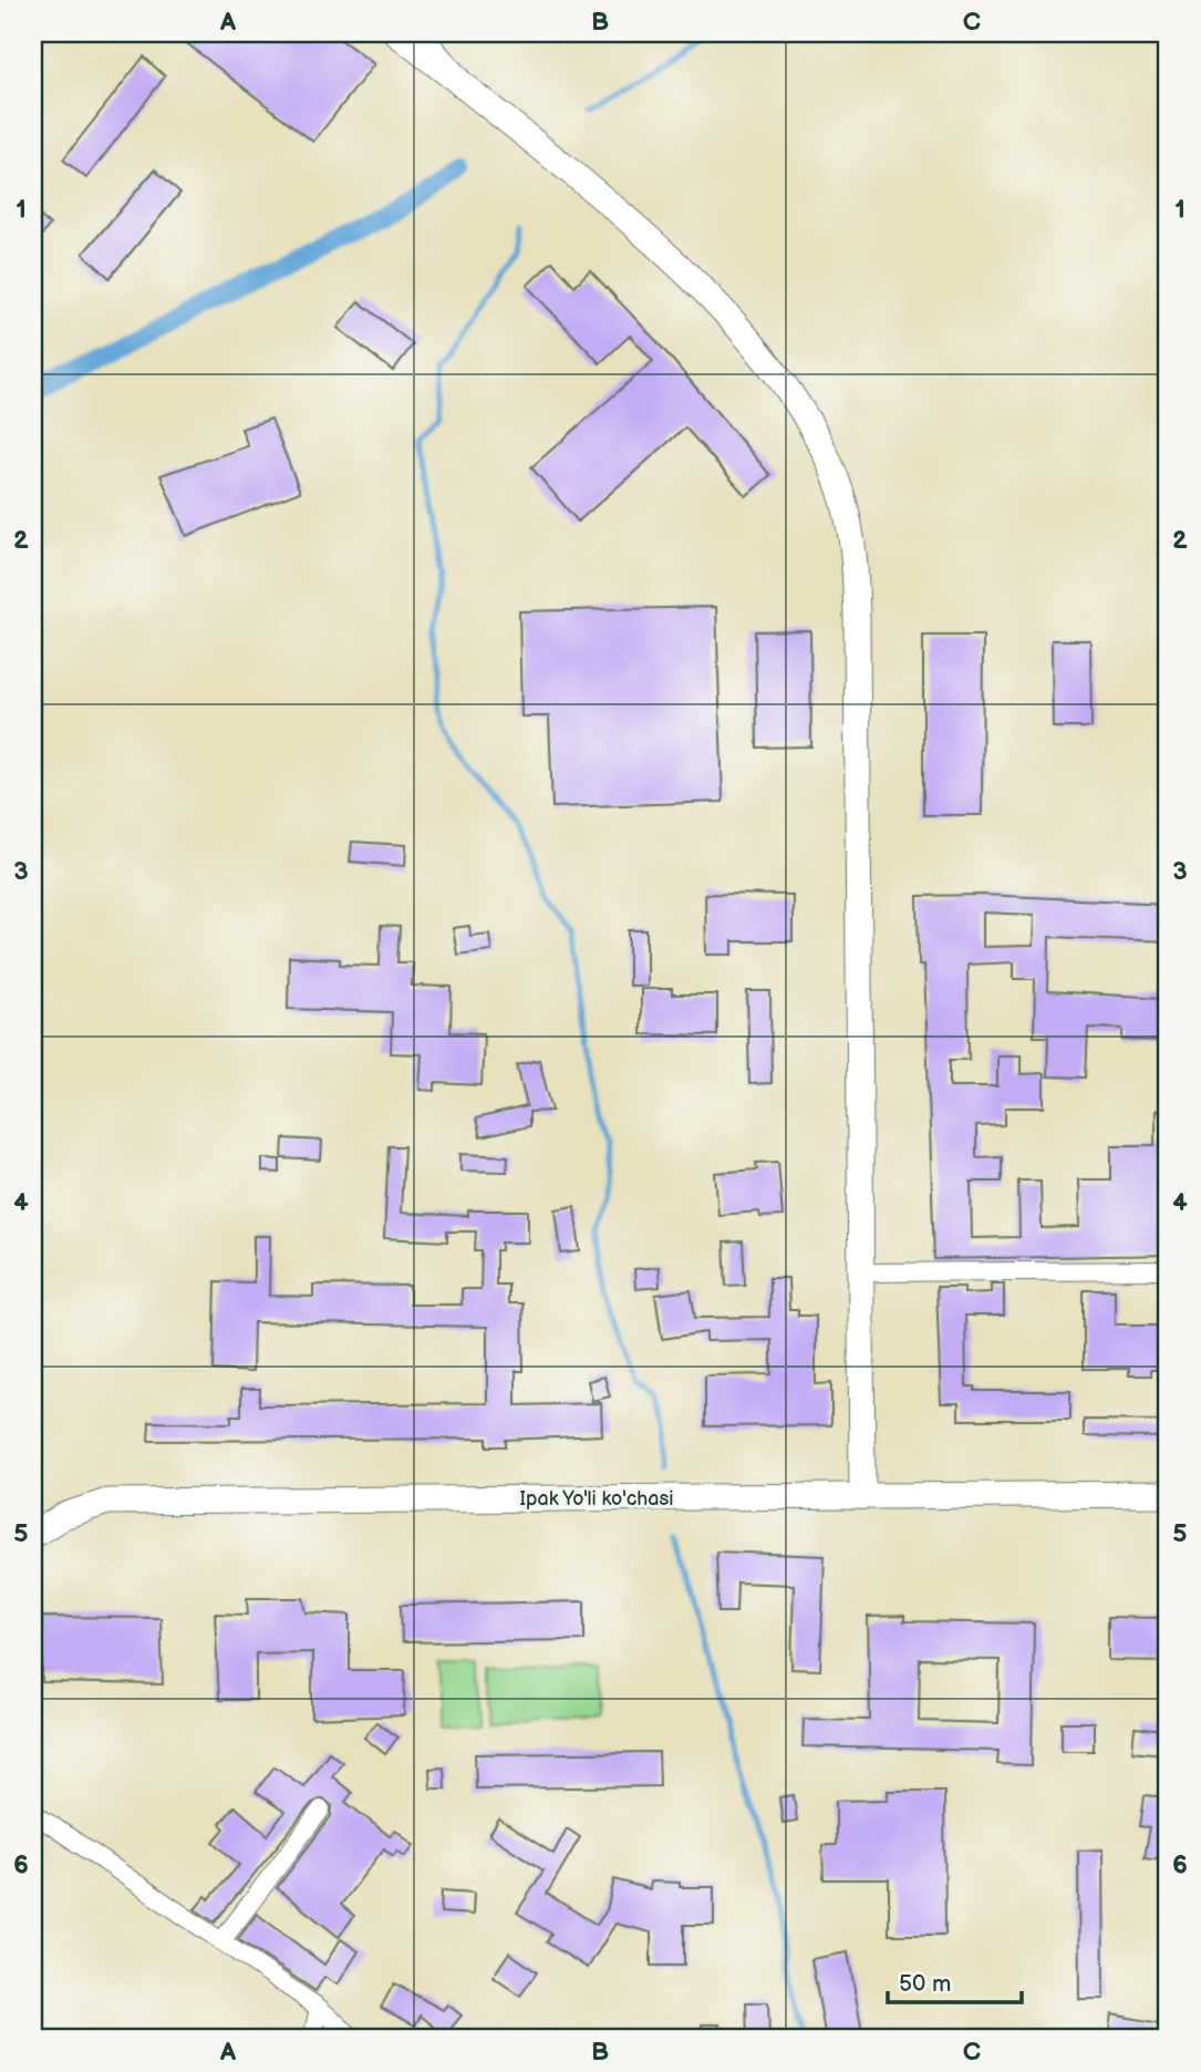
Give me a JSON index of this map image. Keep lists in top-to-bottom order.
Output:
{
  "streets": {
    "main road": ["Ipak Yo'li ko'chasi"]
  },
  "scale_bar": "50 m",
  "grid": {
    "columns": ["A", "B", "C"],
    "rows": [
      "1",
      "2",
      "3",
      "4",
      "5",
      "6"
    ]
  }
}
